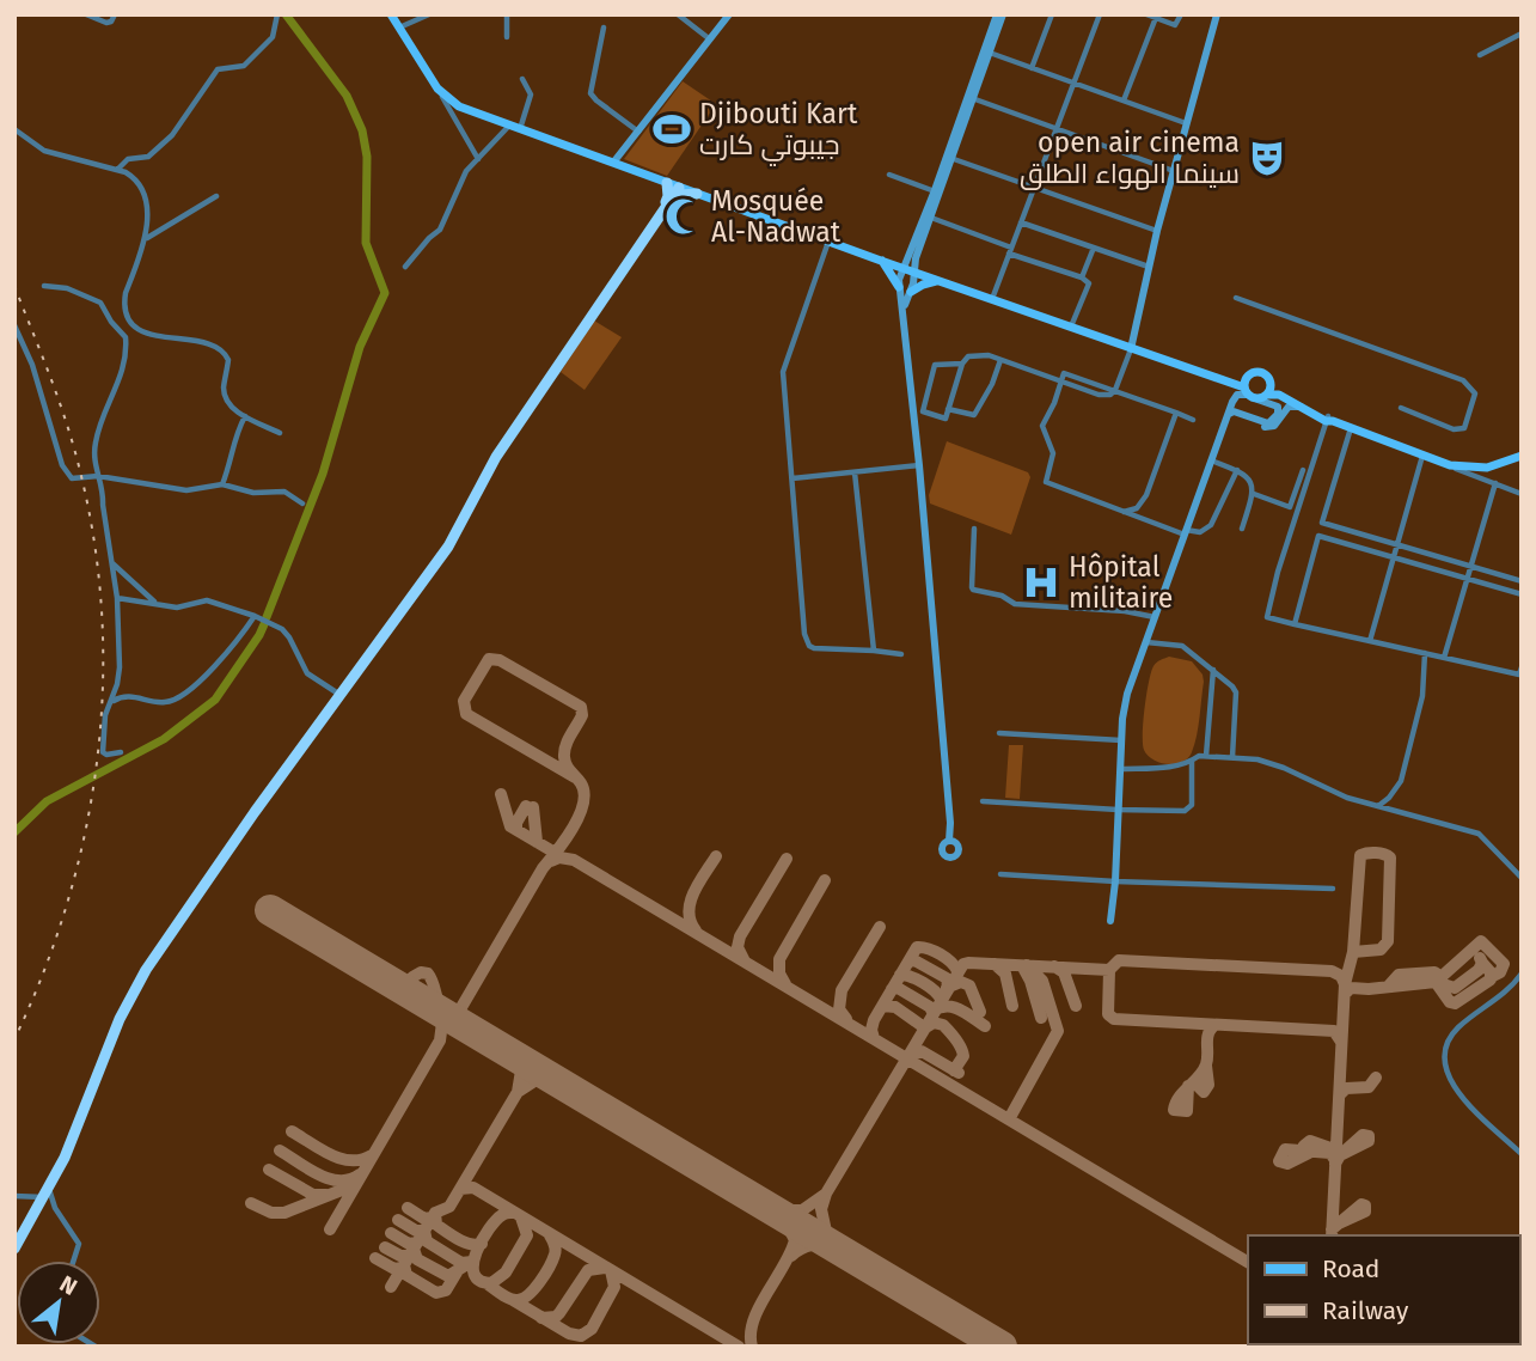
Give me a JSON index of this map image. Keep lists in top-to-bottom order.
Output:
{
  "places": {
    "sports": ["Djibouti Kart جيبوتي كارت"],
    "theatre": ["open air cinema سينما الهواء الطلق"],
    "mosque": ["Mosquée Al-Nadwat"],
    "hospital": ["Hôpital militaire"]
  },
  "legend": ["Road", "Railway"],
  "north": "top right"
}
